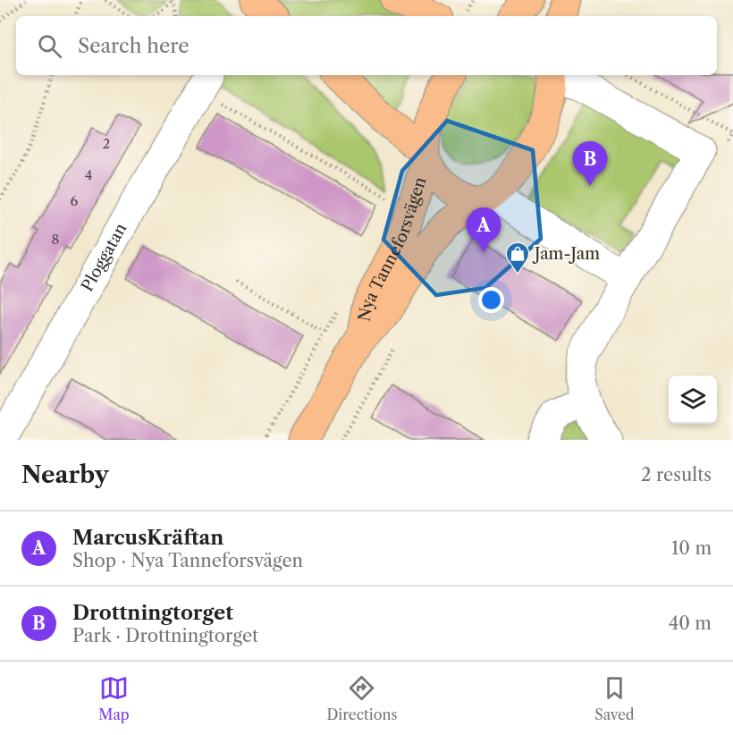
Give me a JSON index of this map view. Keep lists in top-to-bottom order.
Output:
{
  "streets": {
    "main road": ["Nya Tanneforsvägen"],
    "street": ["Ploggatan"]
  },
  "places": {
    "shop": ["Jam-Jam"]
  },
  "house_numbers": [
    "2",
    "4",
    "6",
    "8"
  ],
  "page": {
    "search": "Search here",
    "pins": ["B", "A"],
    "heading": ["Nearby", "2 results"],
    "list": [
      {
        "mark": "A",
        "name": "MarcusKräftan",
        "note": "Shop · Nya Tanneforsvägen",
        "value": "10 m"
      },
      {
        "mark": "B",
        "name": "Drottningtorget",
        "note": "Park · Drottningtorget",
        "value": "40 m"
      }
    ],
    "nav": ["Map", "Directions", "Saved"]
  }
}
